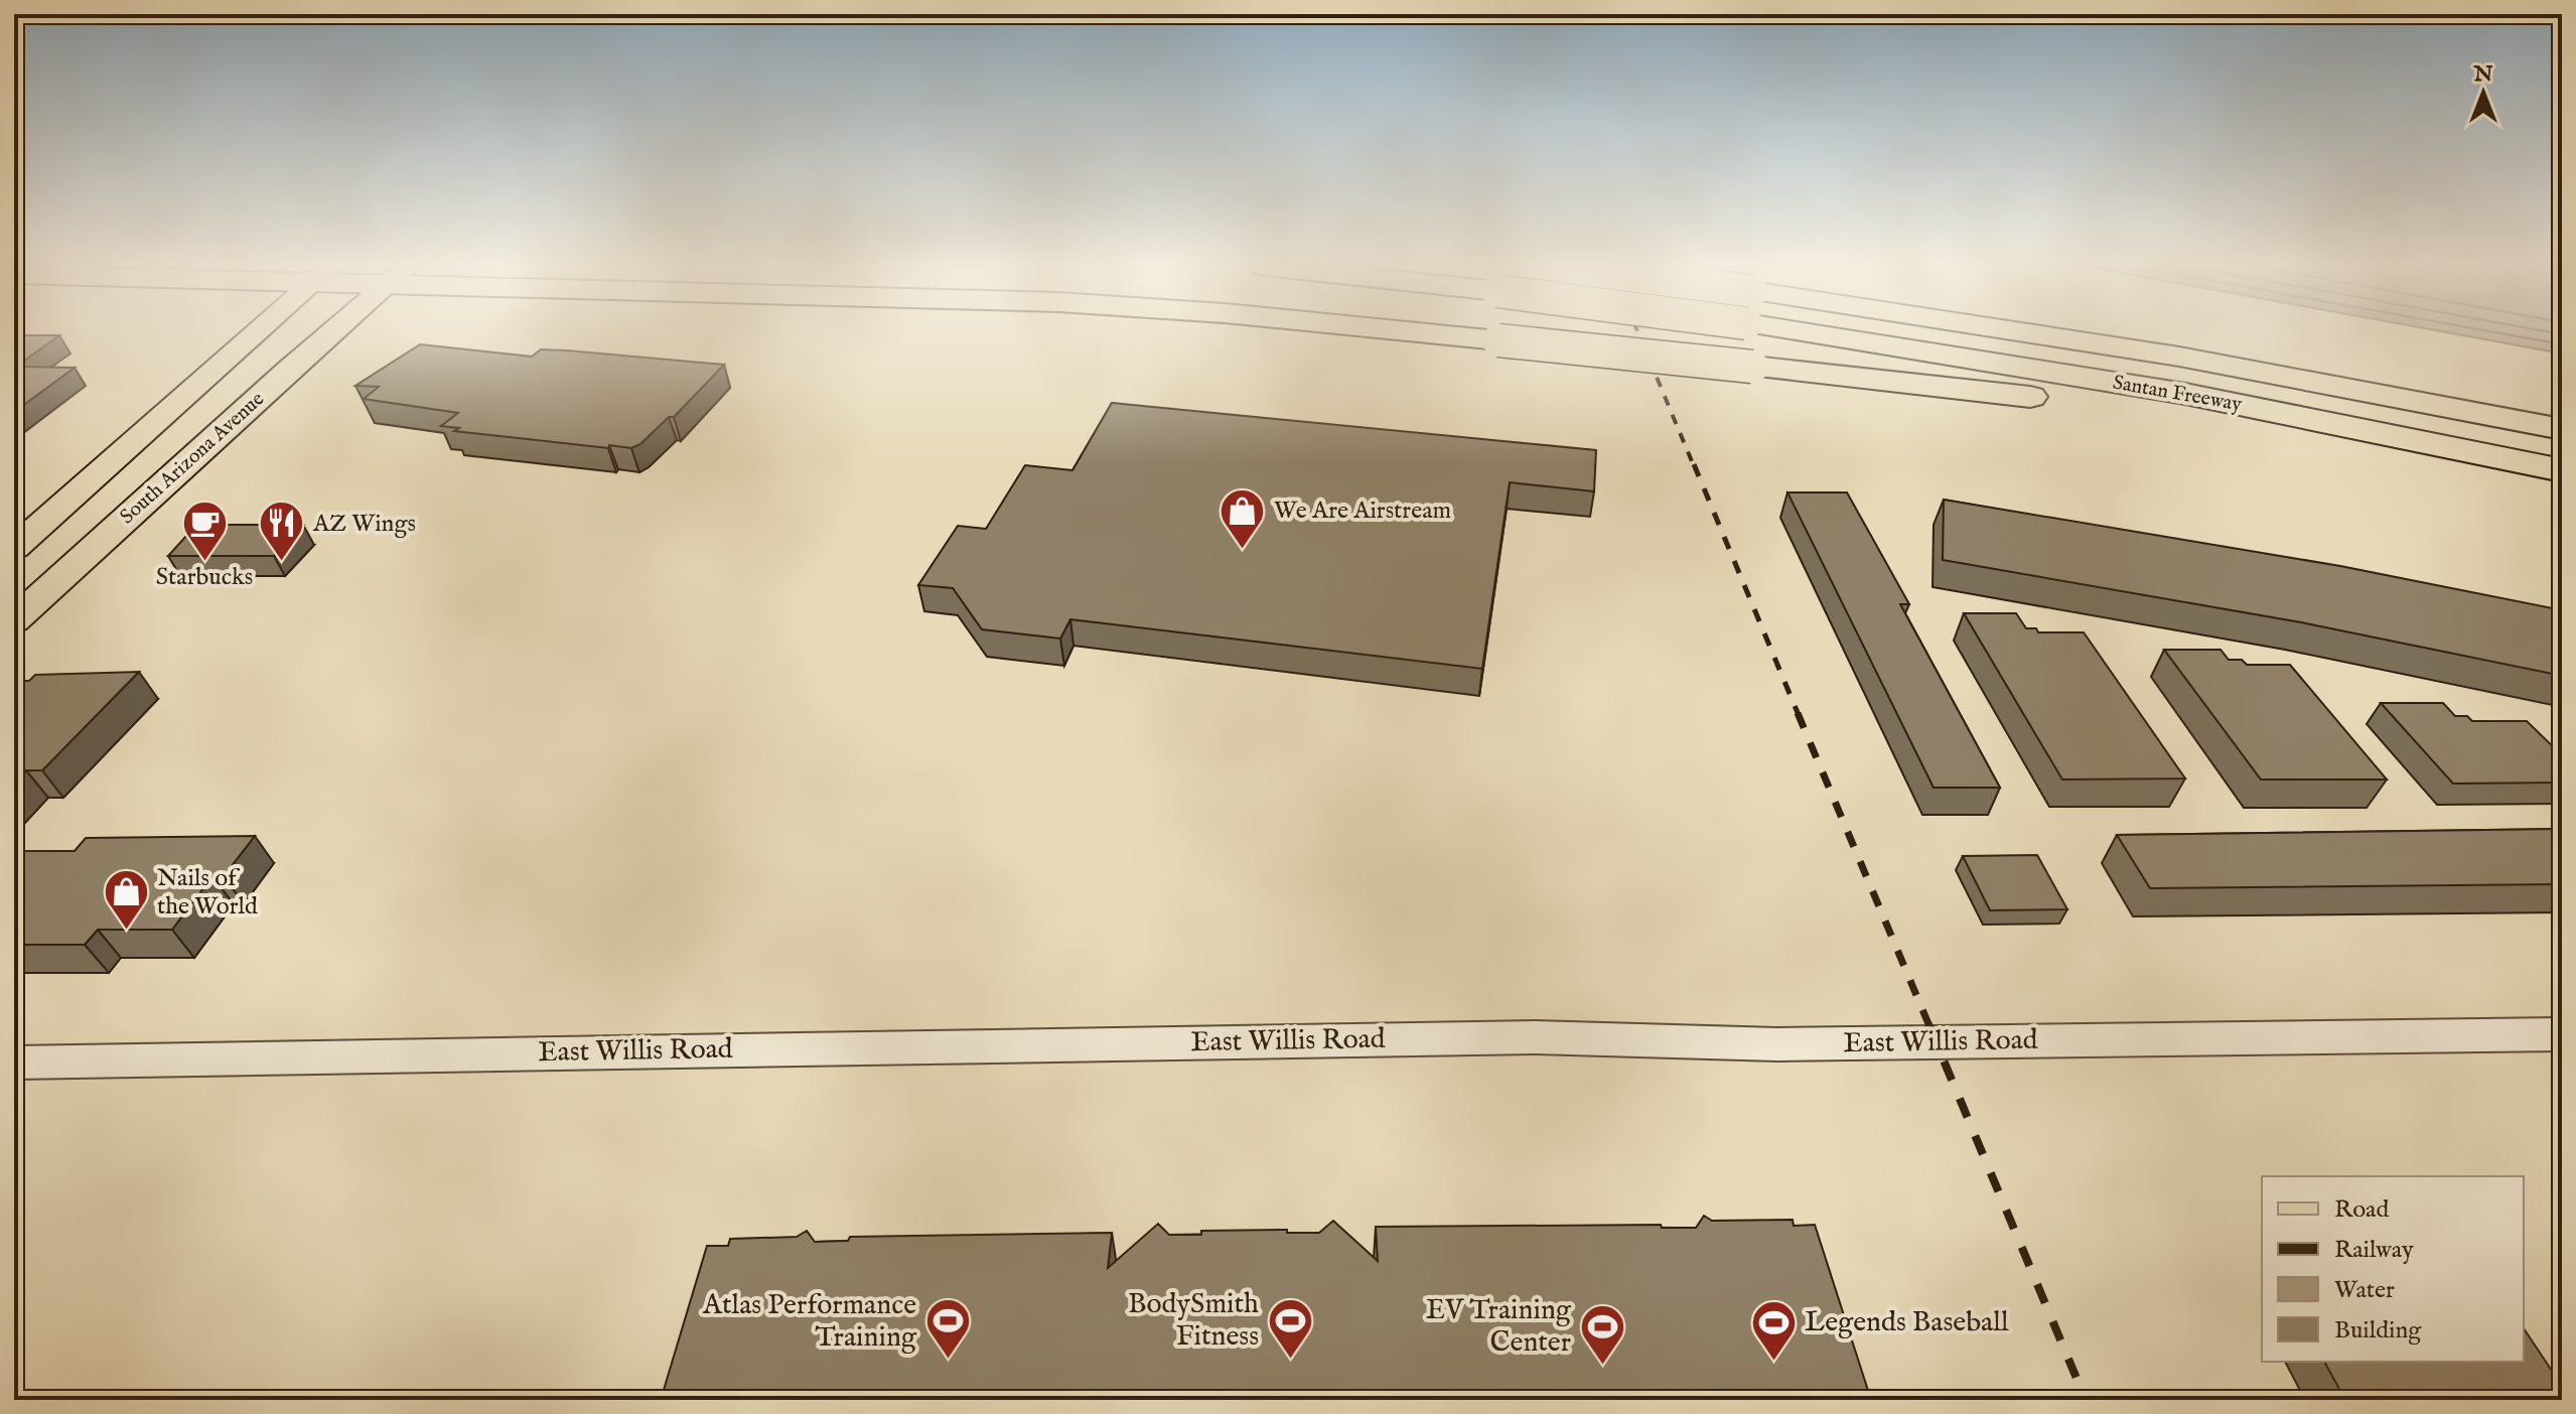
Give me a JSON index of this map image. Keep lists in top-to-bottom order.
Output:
{
  "streets": {
    "highway": ["Santan Freeway"],
    "main road": ["South Arizona Avenue"],
    "street": ["East Willis Road"]
  },
  "places": {
    "shop": ["We Are Airstream", "Nails of the World"],
    "cafe": ["Starbucks"],
    "restaurant": ["AZ Wings"],
    "sports": [
      "BodySmith Fitness",
      "Atlas Performance Training",
      "Legends Baseball",
      "EV Training Center"
    ]
  },
  "legend": [
    "Road",
    "Railway",
    "Water",
    "Building"
  ],
  "north": "top"
}
